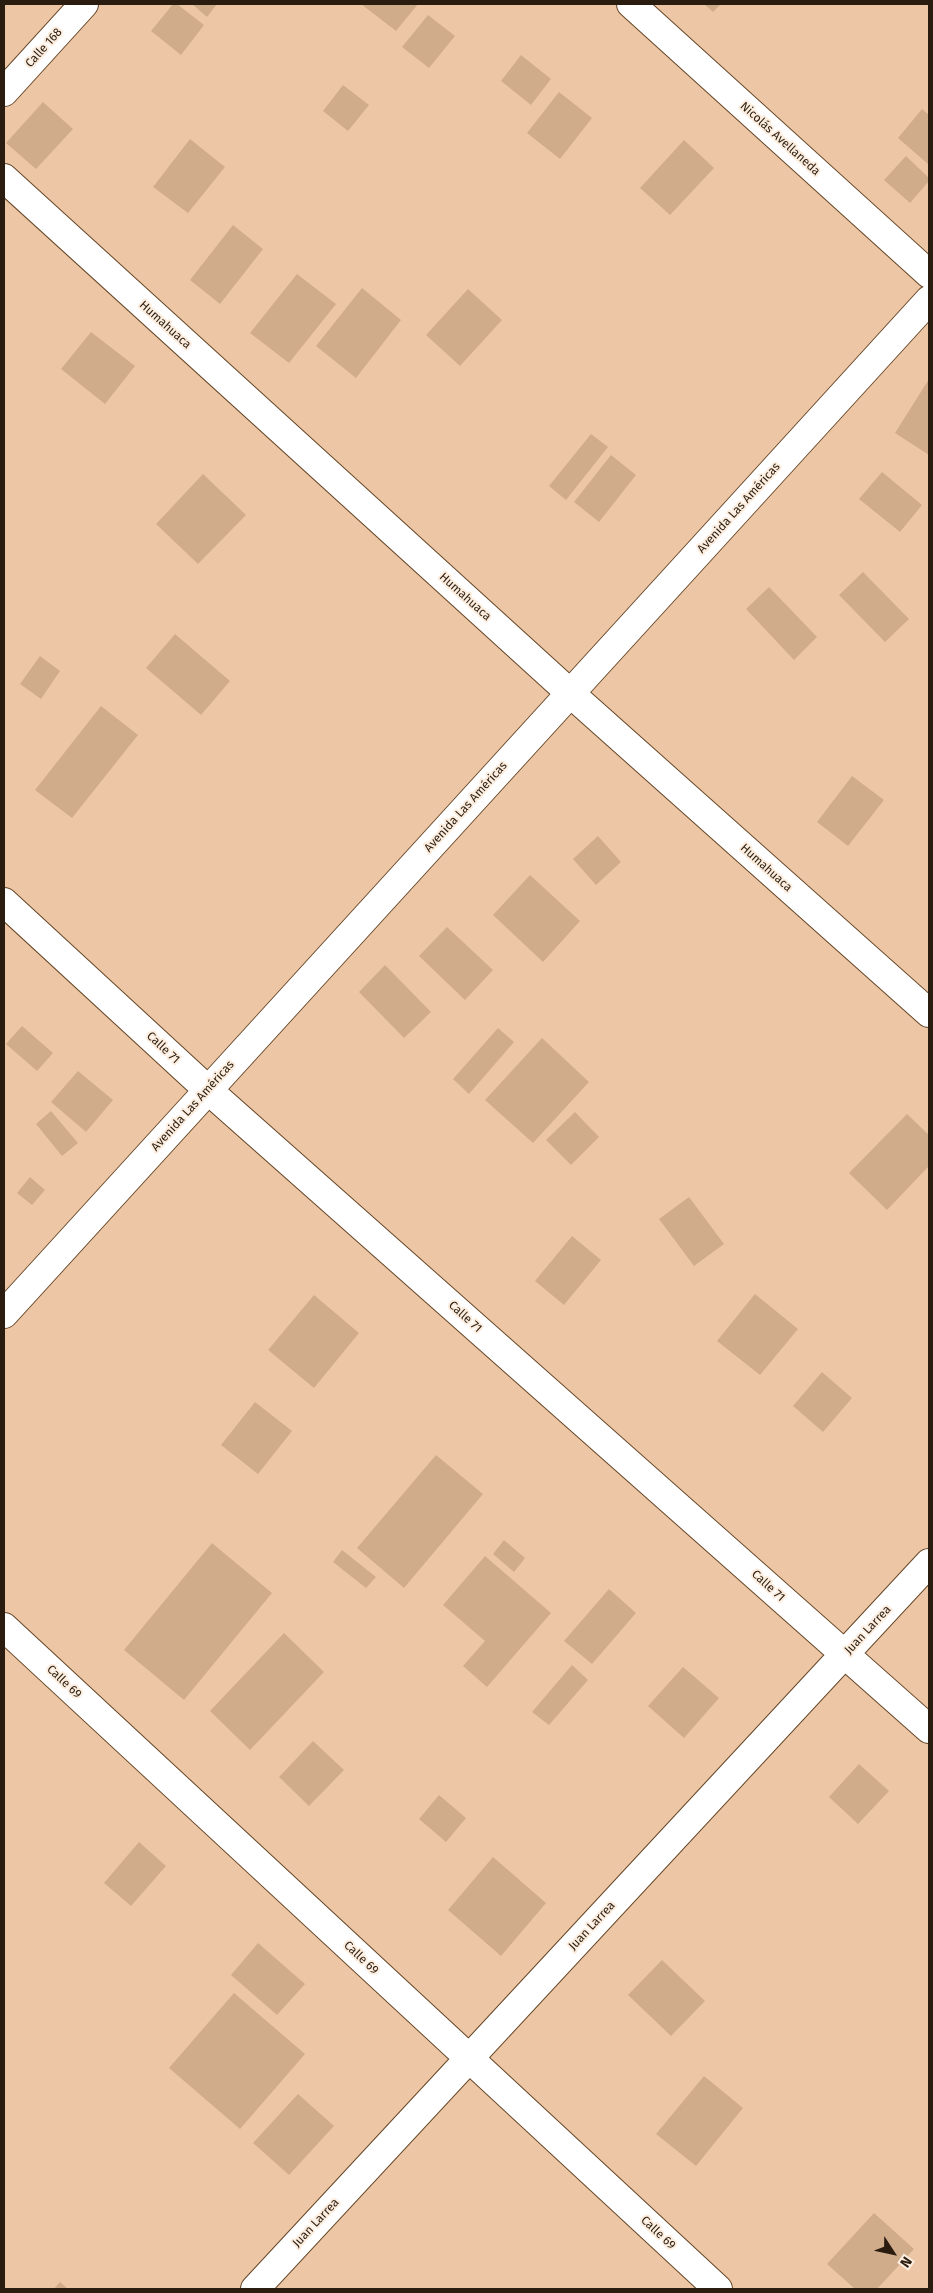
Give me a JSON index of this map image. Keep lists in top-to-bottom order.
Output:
{
  "streets": {
    "street": [
      "Calle 168",
      "Nicolás Avellaneda",
      "Humahuaca",
      "Avenida Las Américas",
      "Calle 71",
      "Juan Larrea",
      "Calle 69"
    ]
  },
  "crossings": [
    ["Humahuaca", "Avenida Las Américas"],
    ["Avenida Las Américas", "Calle 71"],
    ["Calle 71", "Juan Larrea"],
    ["Juan Larrea", "Calle 69"]
  ],
  "north": "bottom right"
}
